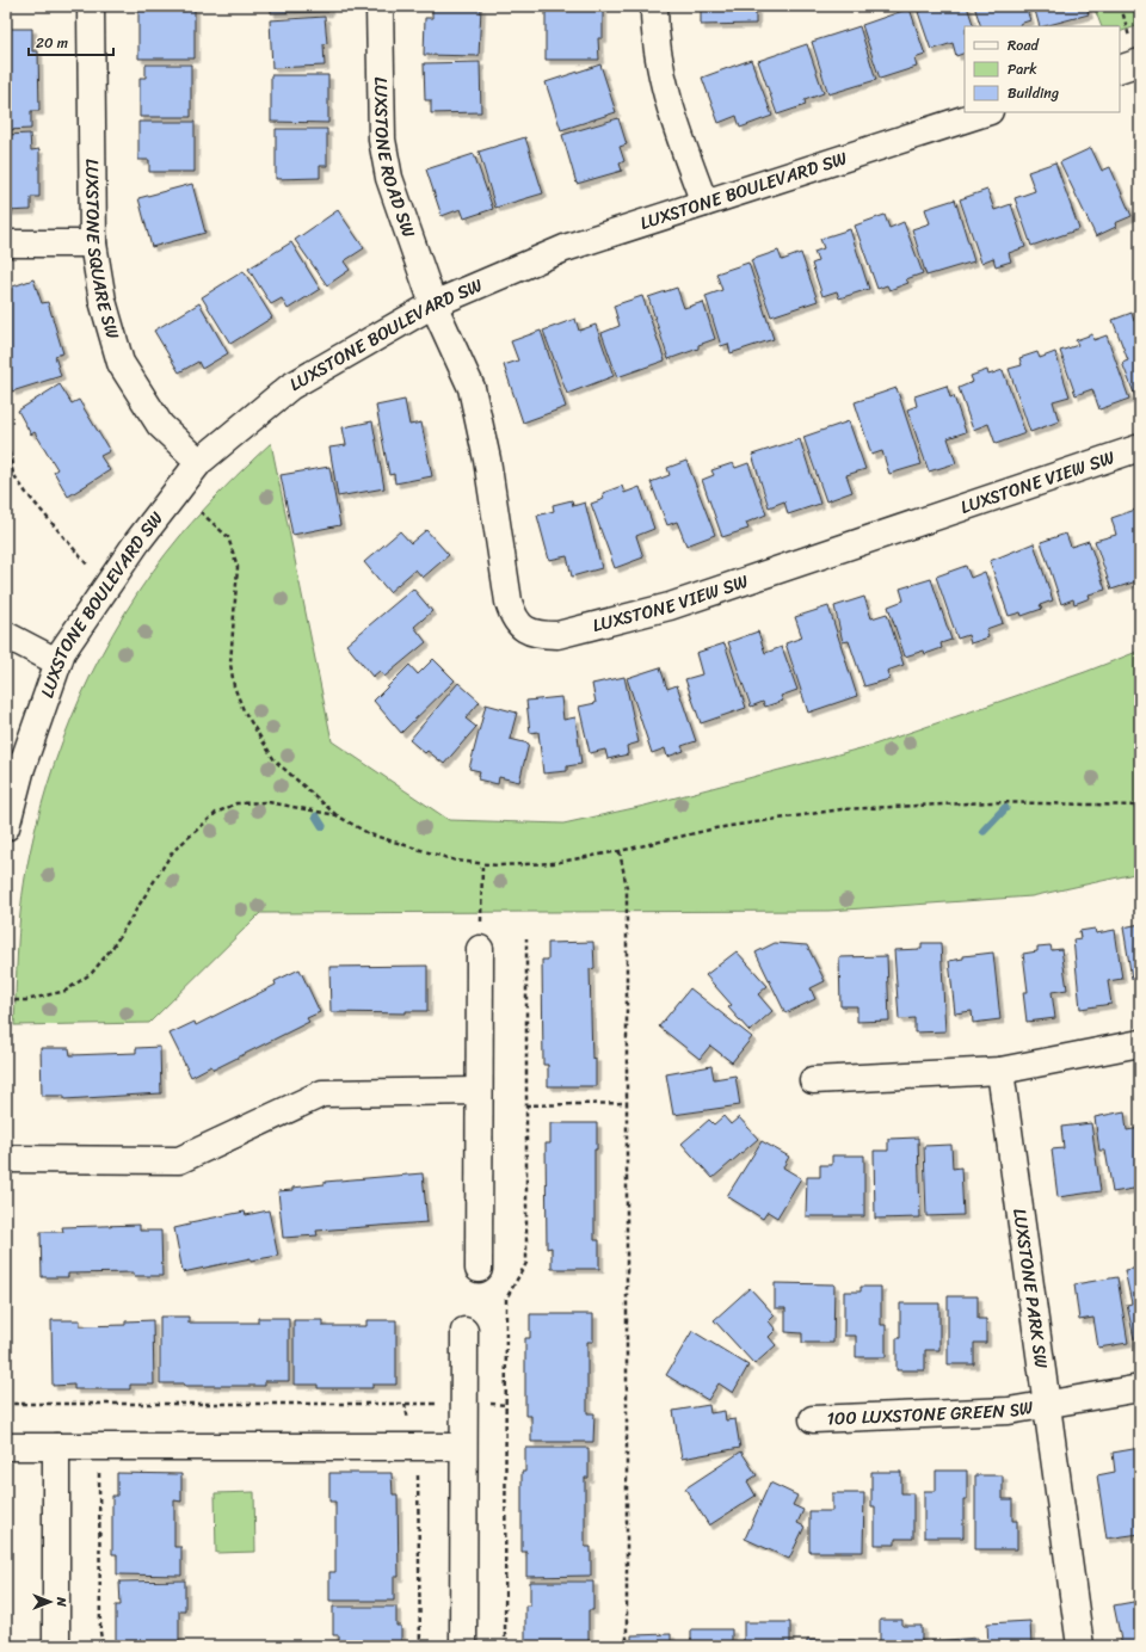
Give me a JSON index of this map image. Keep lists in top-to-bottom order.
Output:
{
  "streets": {
    "street": [
      "LUXSTONE ROAD SW",
      "LUXSTONE BOULEVARD SW",
      "LUXSTONE SQUARE SW",
      "LUXSTONE VIEW SW",
      "LUXSTONE PARK SW",
      "100 LUXSTONE GREEN SW"
    ]
  },
  "crossings": [
    ["LUXSTONE ROAD SW", "LUXSTONE BOULEVARD SW"],
    ["LUXSTONE ROAD SW", "LUXSTONE VIEW SW"],
    ["LUXSTONE BOULEVARD SW", "LUXSTONE SQUARE SW"],
    ["LUXSTONE BOULEVARD SW", "LUXSTONE VIEW SW"],
    ["LUXSTONE PARK SW", "100 LUXSTONE GREEN SW"]
  ],
  "legend": ["Road", "Park", "Building"],
  "scale_bar": "20 m",
  "north": "right"
}
